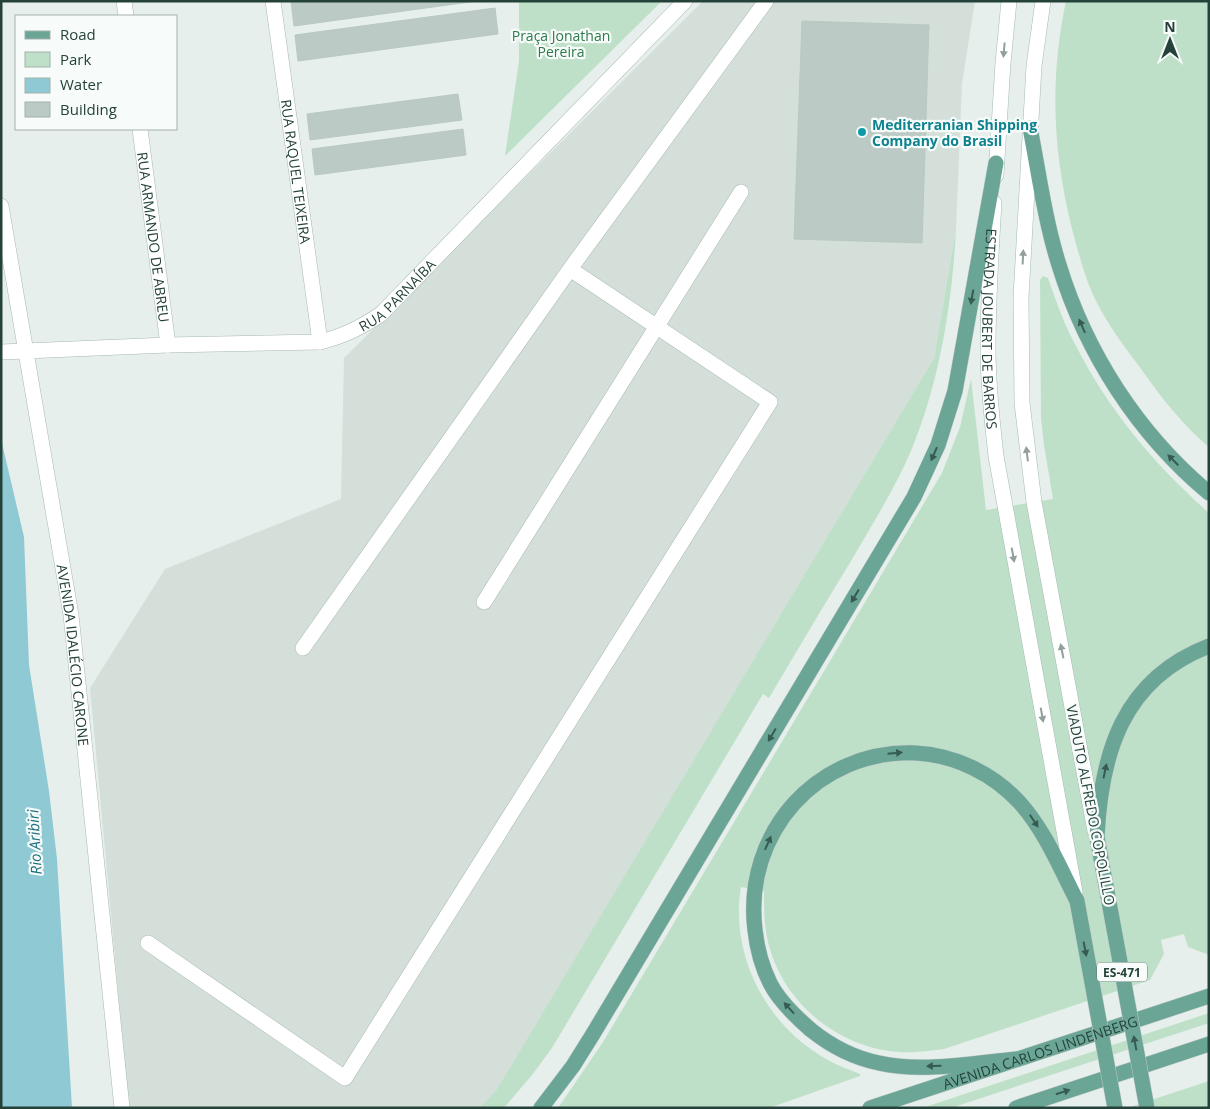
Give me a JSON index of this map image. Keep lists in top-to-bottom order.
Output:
{
  "streets": {
    "main road": ["VIADUTO ALFREDO COPOLILLO", "ES-471", "AVENIDA CARLOS LINDENBERG"],
    "street": [
      "RUA RAQUEL TEIXEIRA",
      "RUA ARMANDO DE ABREU",
      "RUA PARNAÍBA",
      "ESTRADA JOUBERT DE BARROS",
      "AVENIDA IDALÉCIO CARONE"
    ]
  },
  "crossings": [
    ["RUA RAQUEL TEIXEIRA", "RUA PARNAÍBA"],
    ["RUA ARMANDO DE ABREU", "RUA PARNAÍBA"],
    ["RUA PARNAÍBA", "AVENIDA IDALÉCIO CARONE"],
    ["ESTRADA JOUBERT DE BARROS", "VIADUTO ALFREDO COPOLILLO"],
    ["ESTRADA JOUBERT DE BARROS", "ES-471"]
  ],
  "one_way": ["VIADUTO ALFREDO COPOLILLO"],
  "water": ["Rio Aribiri"],
  "parks": ["Praça Jonathan Pereira"],
  "places": ["Mediterranian Shipping Company do Brasil"],
  "legend": [
    "Road",
    "Park",
    "Water",
    "Building"
  ],
  "north": "top"
}
